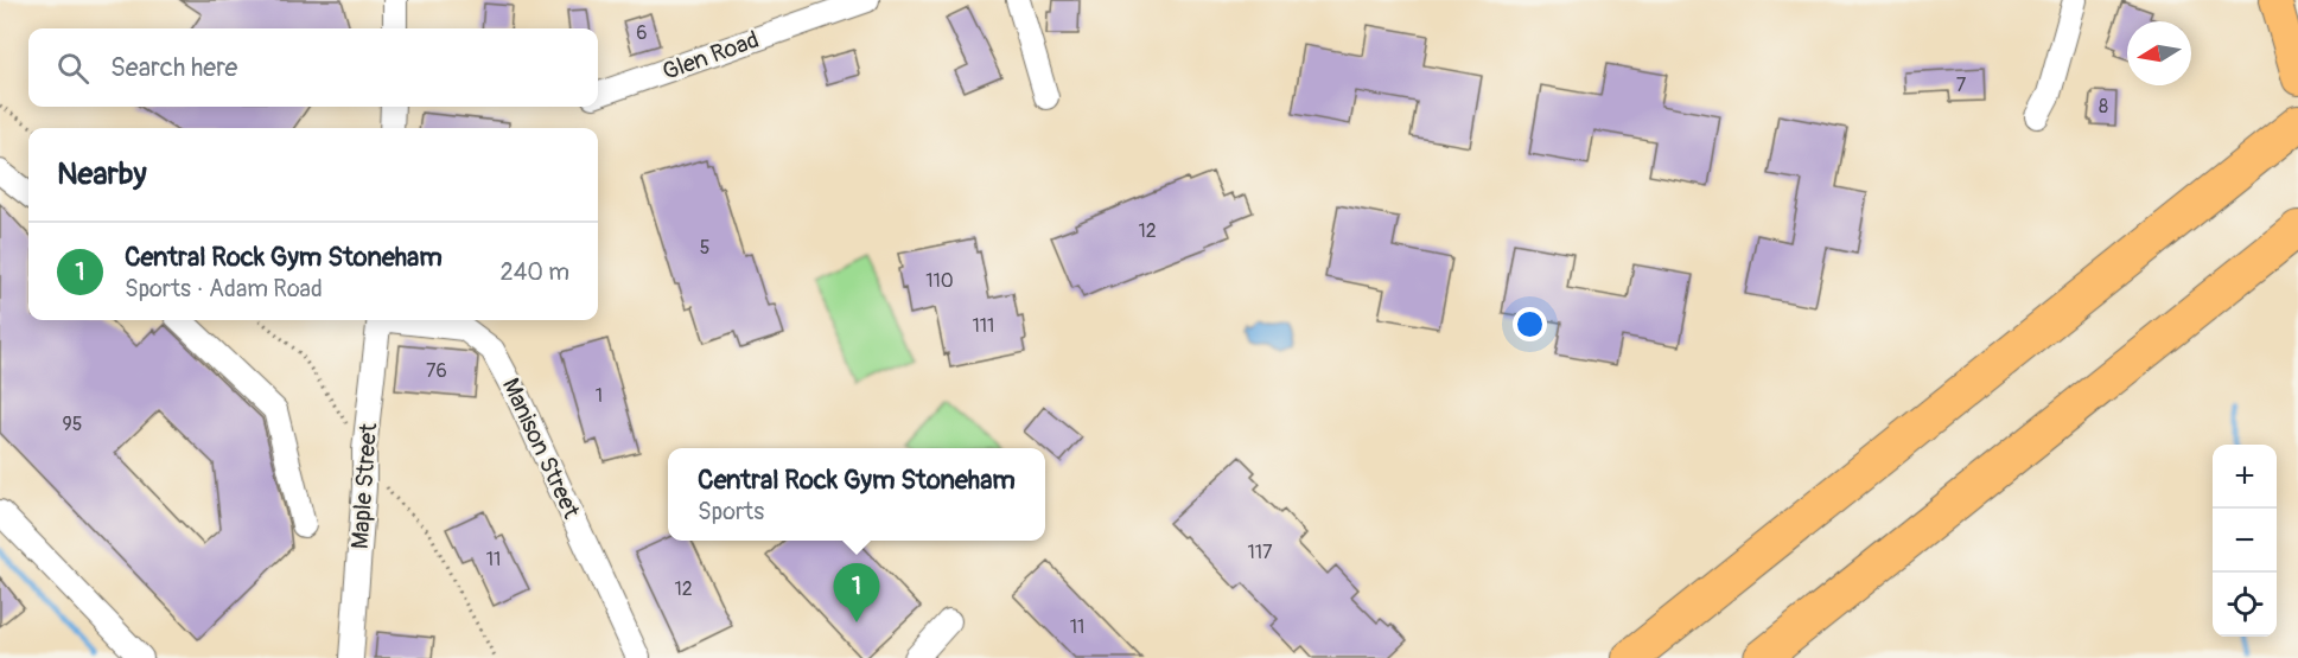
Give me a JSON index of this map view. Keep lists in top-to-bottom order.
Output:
{
  "streets": {
    "street": ["Glen Road", "Manison Street", "Maple Street"]
  },
  "house_numbers": [
    "6",
    "7",
    "8",
    "12",
    "5",
    "110",
    "111",
    "76",
    "1",
    "95",
    "117",
    "11",
    "12",
    "11"
  ],
  "north": "left",
  "page": {
    "search": "Search here",
    "heading": "Nearby",
    "list": [
      {
        "mark": "1",
        "name": "Central Rock Gym Stoneham",
        "note": "Sports · Adam Road",
        "value": "240 m"
      }
    ],
    "map_buttons": ["+", "−"],
    "popup": ["Central Rock Gym Stoneham", "Sports"],
    "pins": "1"
  }
}
